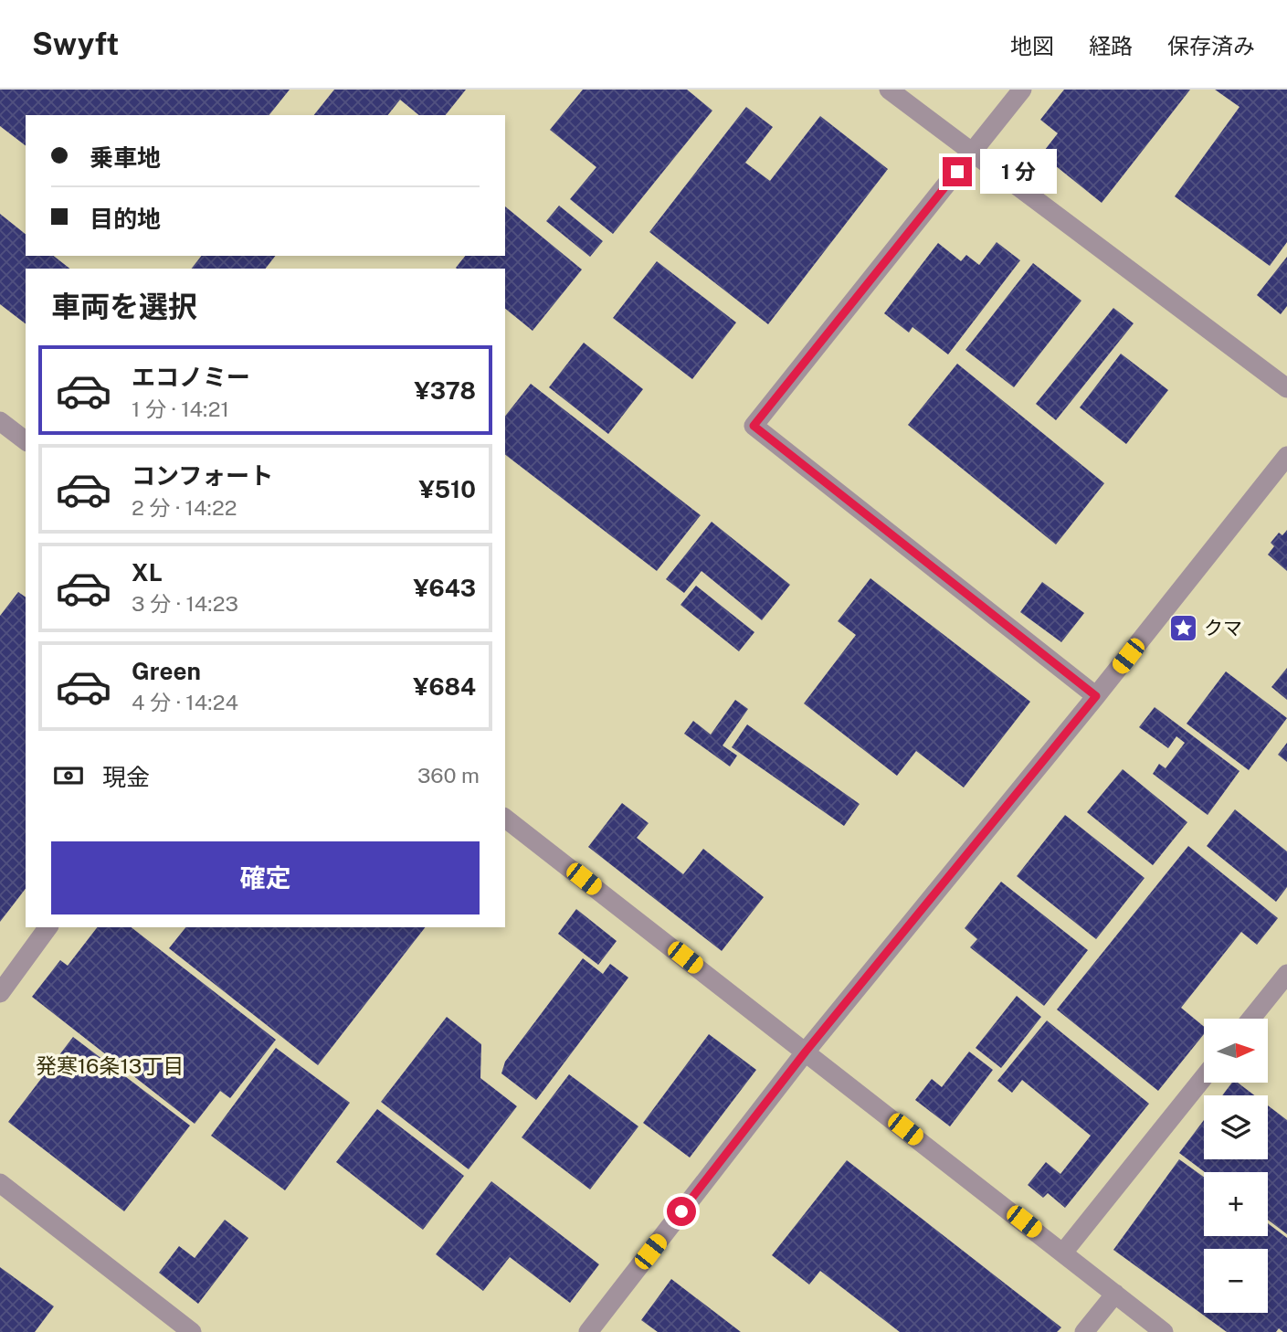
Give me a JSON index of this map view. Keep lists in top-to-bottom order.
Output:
{
  "districts": ["発寒16条13丁目"],
  "places": {
    "place": ["クマ"]
  },
  "north": "right",
  "page": {
    "header": "Swyft",
    "nav": ["地図", "経路", "保存済み"],
    "banner": ["乗車地", "目的地"],
    "bubble": "1 分",
    "heading": "車両を選択",
    "list": [
      {
        "name": "エコノミー",
        "note": "1 分 · 14:21",
        "value": "¥378"
      },
      {
        "name": "コンフォート",
        "note": "2 分 · 14:22",
        "value": "¥510"
      },
      {
        "name": "XL",
        "note": "3 分 · 14:23",
        "value": "¥643"
      },
      {
        "name": "Green",
        "note": "4 分 · 14:24",
        "value": "¥684"
      }
    ],
    "pay": ["現金", "360 m"],
    "buttons": "確定",
    "map_buttons": ["+", "−"]
  }
}
